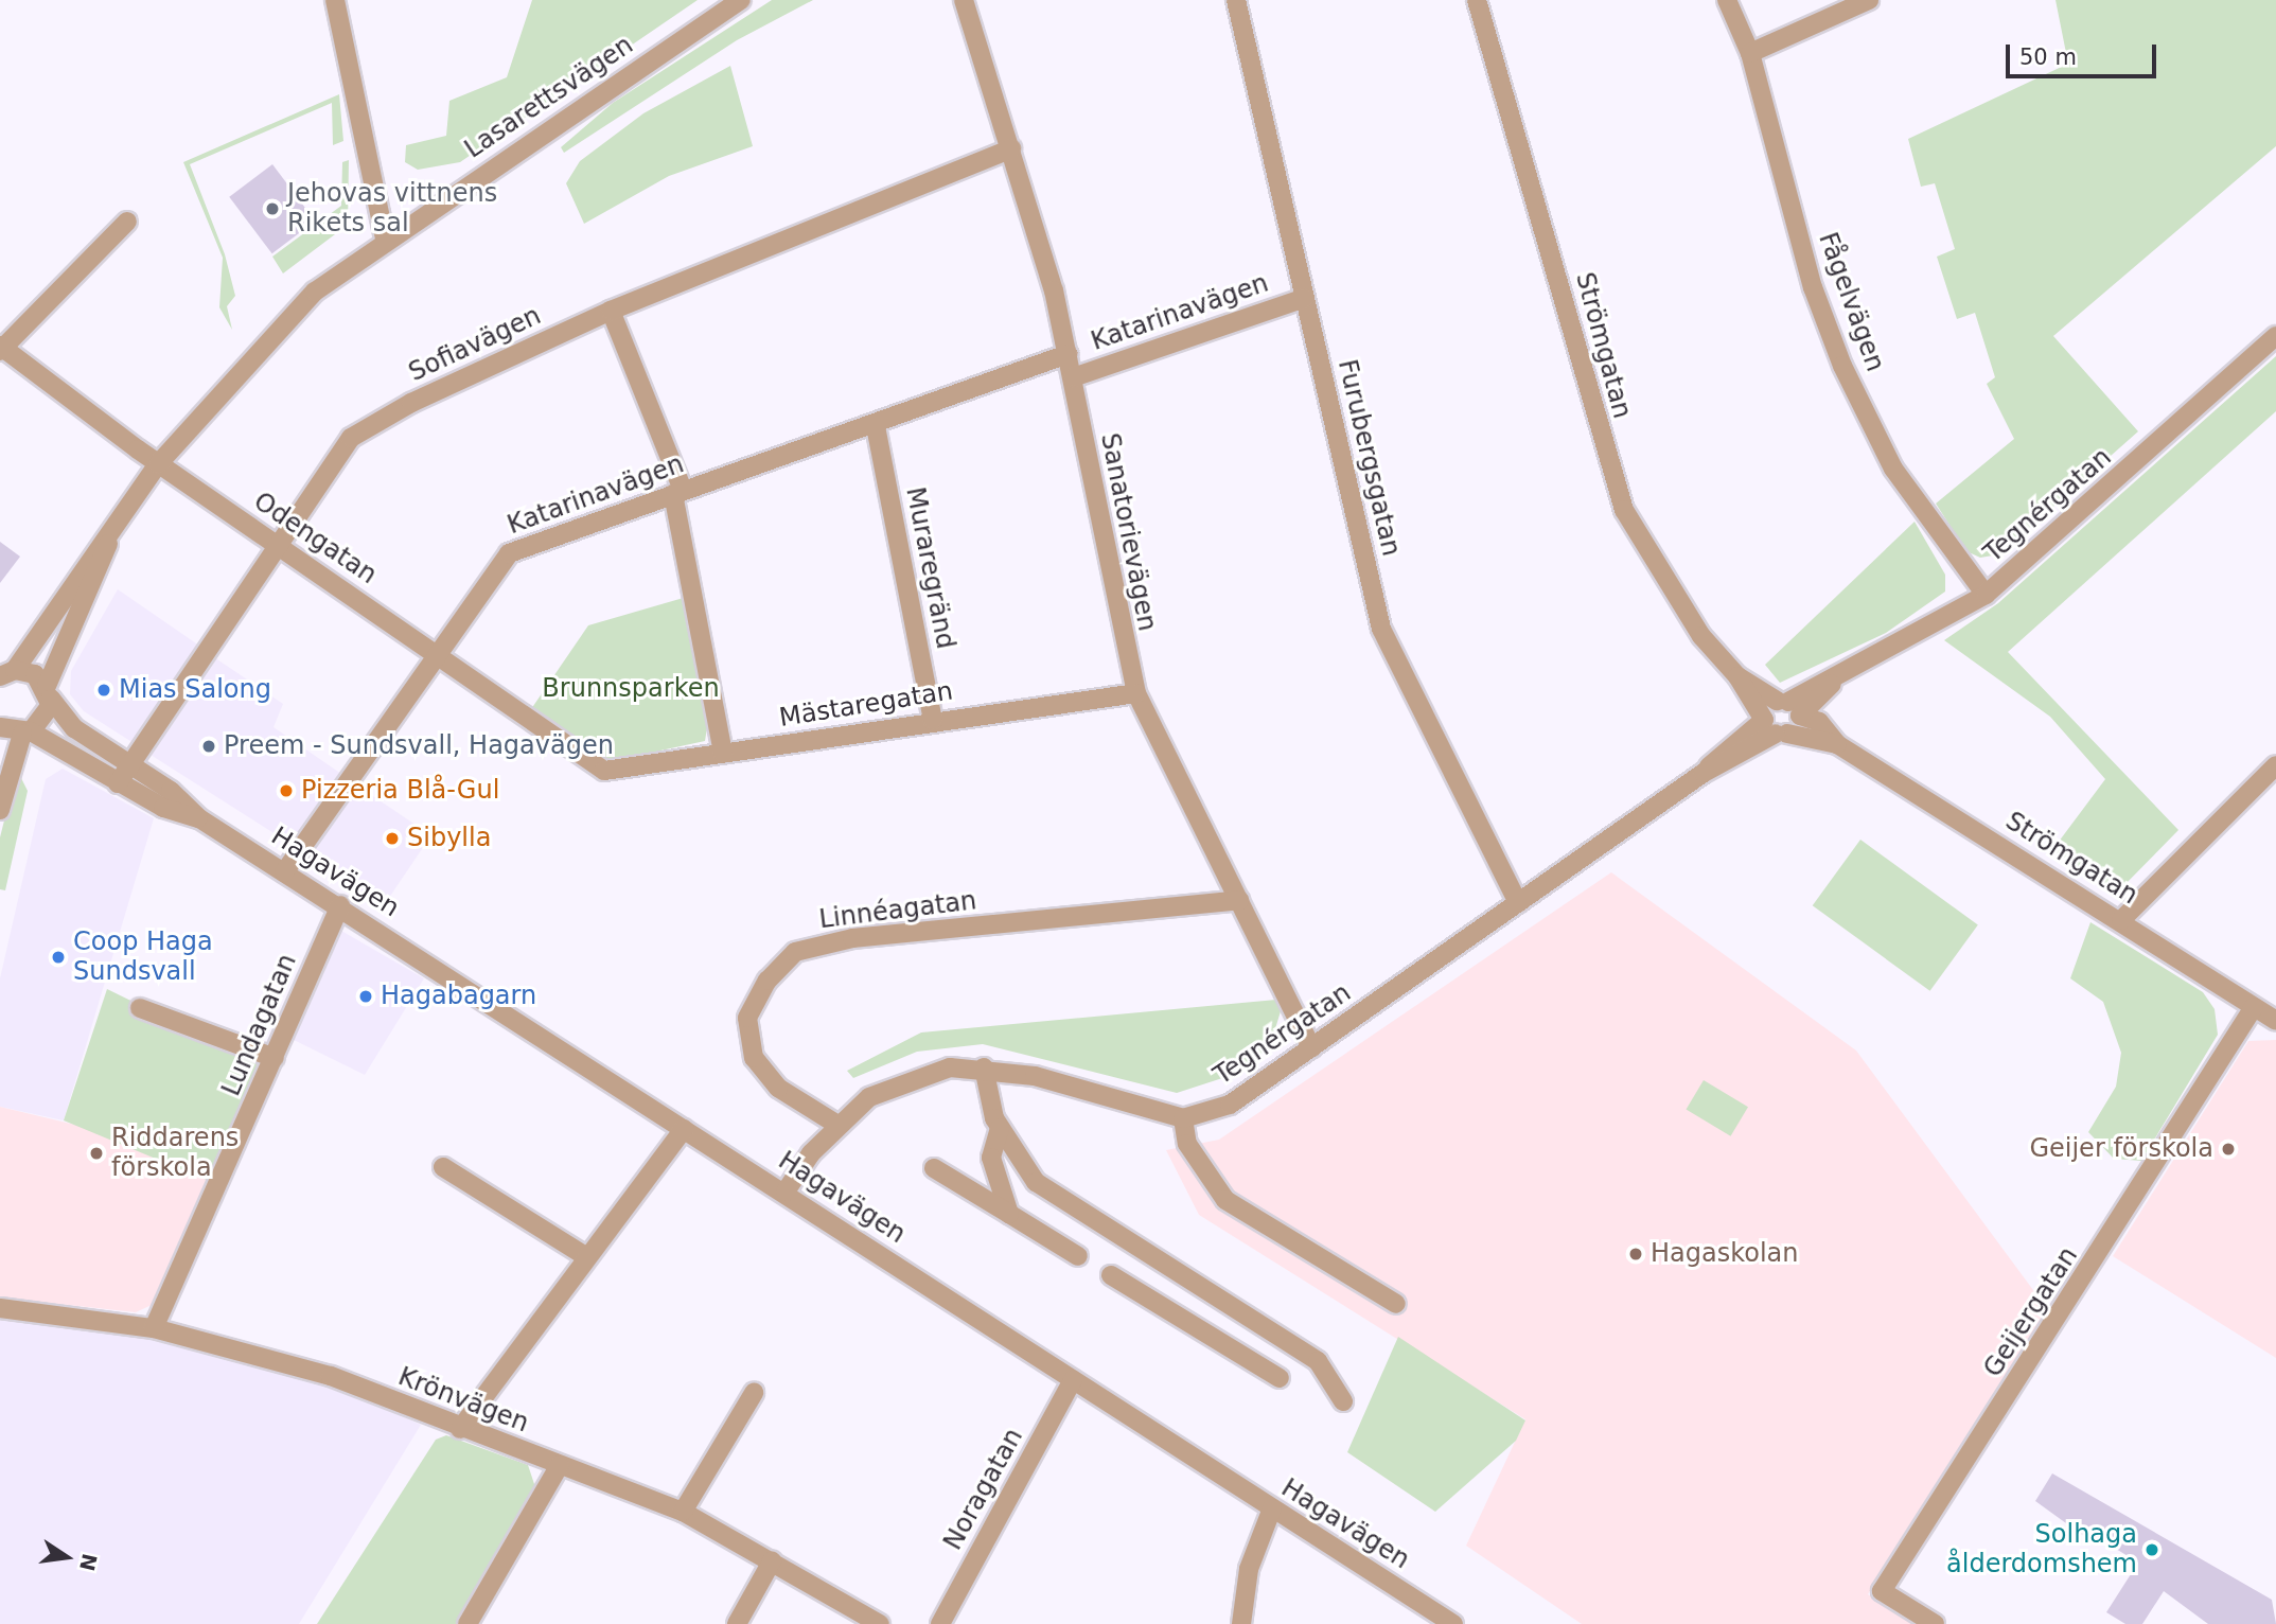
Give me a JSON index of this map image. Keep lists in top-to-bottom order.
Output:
{
  "streets": {
    "street": [
      "Lasarettsvägen",
      "Fågelvägen",
      "Katarinavägen",
      "Sofiavägen",
      "Strömgatan",
      "Furubergsgatan",
      "Tegnérgatan",
      "Sanatorievägen",
      "Odengatan",
      "Muraregränd",
      "Mästaregatan",
      "Hagavägen",
      "Linnéagatan",
      "Lundagatan",
      "Geijergatan",
      "Krönvägen",
      "Noragatan"
    ]
  },
  "crossings": [
    ["Lasarettsvägen", "Odengatan"],
    ["Lasarettsvägen", "Hagavägen"],
    ["Fågelvägen", "Tegnérgatan"],
    ["Katarinavägen", "Furubergsgatan"],
    ["Katarinavägen", "Sanatorievägen"],
    ["Katarinavägen", "Odengatan"],
    ["Katarinavägen", "Muraregränd"],
    ["Katarinavägen", "Hagavägen"],
    ["Sofiavägen", "Sanatorievägen"],
    ["Sofiavägen", "Odengatan"],
    ["Sofiavägen", "Hagavägen"],
    ["Strömgatan", "Tegnérgatan"],
    ["Strömgatan", "Geijergatan"],
    ["Furubergsgatan", "Tegnérgatan"],
    ["Tegnérgatan", "Sanatorievägen"],
    ["Sanatorievägen", "Mästaregatan"],
    ["Sanatorievägen", "Linnéagatan"],
    ["Odengatan", "Mästaregatan"],
    ["Muraregränd", "Mästaregatan"],
    ["Hagavägen", "Lundagatan"],
    ["Hagavägen", "Noragatan"],
    ["Lundagatan", "Krönvägen"]
  ],
  "parks": ["Brunnsparken"],
  "places": [
    "Jehovas vittnens Rikets sal",
    "Mias Salong",
    "Preem - Sundsvall, Hagavägen",
    "Pizzeria Blå-Gul",
    "Sibylla",
    "Coop Haga Sundsvall",
    "Hagabagarn",
    "Geijer förskola",
    "Riddarens förskola",
    "Hagaskolan",
    "Solhaga ålderdomshem"
  ],
  "scale_bar": "50 m",
  "north": "right"
}
